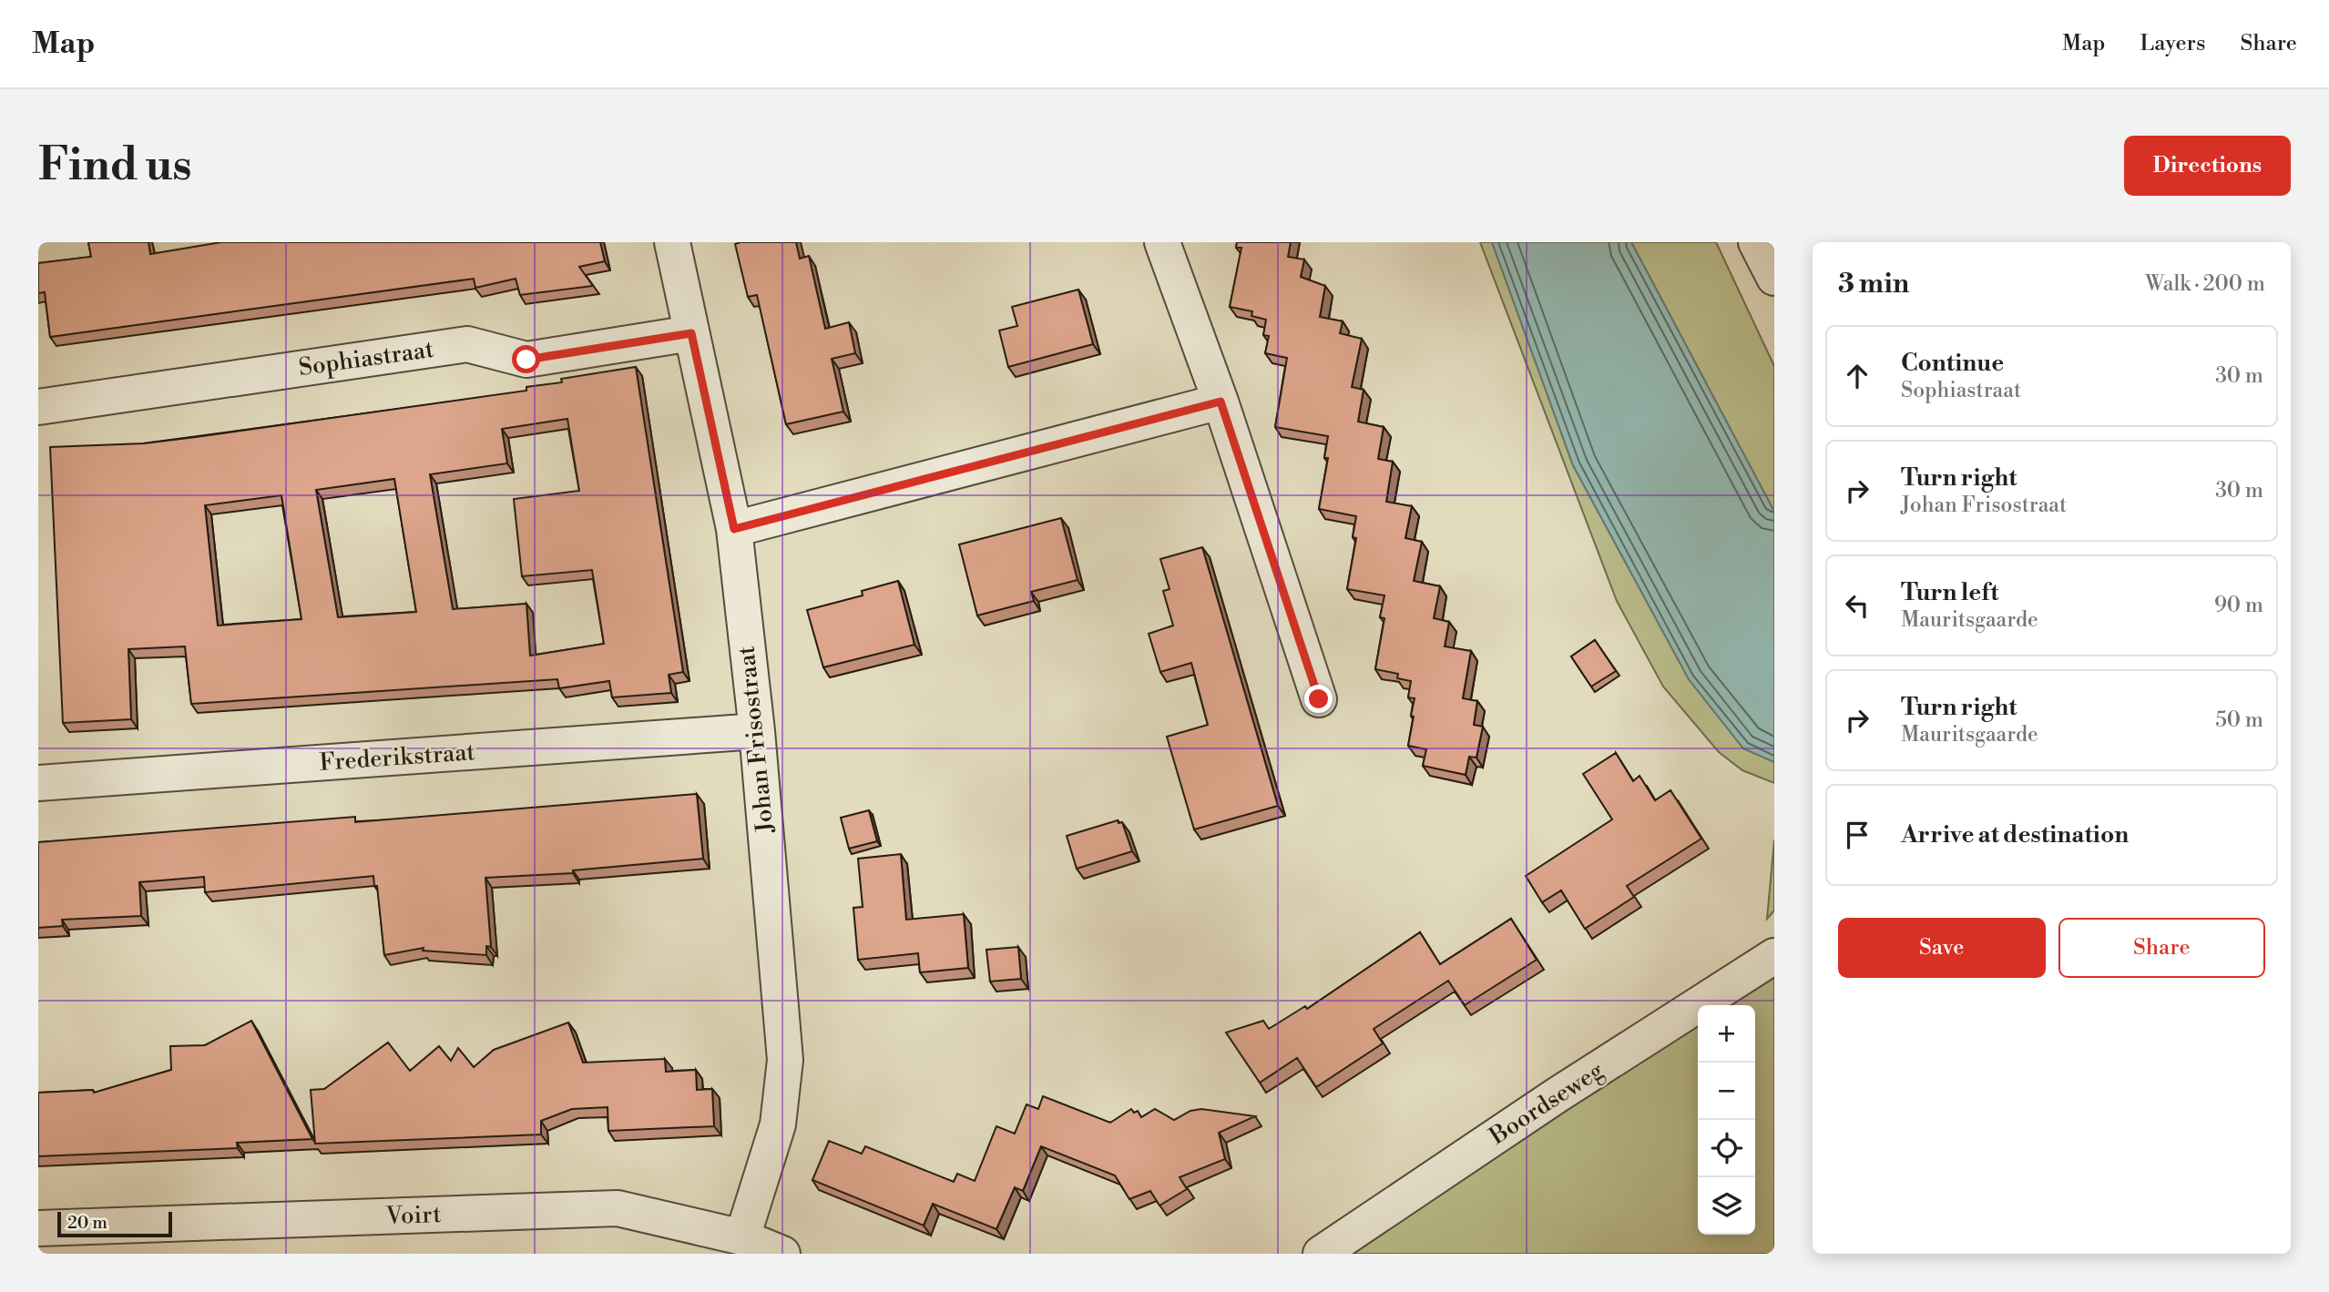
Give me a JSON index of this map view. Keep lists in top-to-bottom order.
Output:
{
  "streets": {
    "street": [
      "Sophiastraat",
      "Johan Frisostraat",
      "Frederikstraat",
      "Boordseweg",
      "Voirt"
    ]
  },
  "crossings": [
    ["Sophiastraat", "Johan Frisostraat"],
    ["Johan Frisostraat", "Frederikstraat"],
    ["Johan Frisostraat", "Voirt"]
  ],
  "scale_bar": "20 m",
  "page": {
    "header": "Map",
    "nav": ["Map", "Layers", "Share"],
    "buttons": [
      "Directions",
      ["Save", "Share"]
    ],
    "title": "Find us",
    "heading": ["3 min", "Walk · 200 m"],
    "list": [
      ["Continue", "Sophiastraat", "30 m"],
      ["Turn right", "Johan Frisostraat", "30 m"],
      ["Turn left", "Mauritsgaarde", "90 m"],
      ["Turn right", "Mauritsgaarde", "50 m"],
      "Arrive at destination"
    ],
    "map_buttons": ["+", "−"],
    "scale": "20 m"
  }
}
